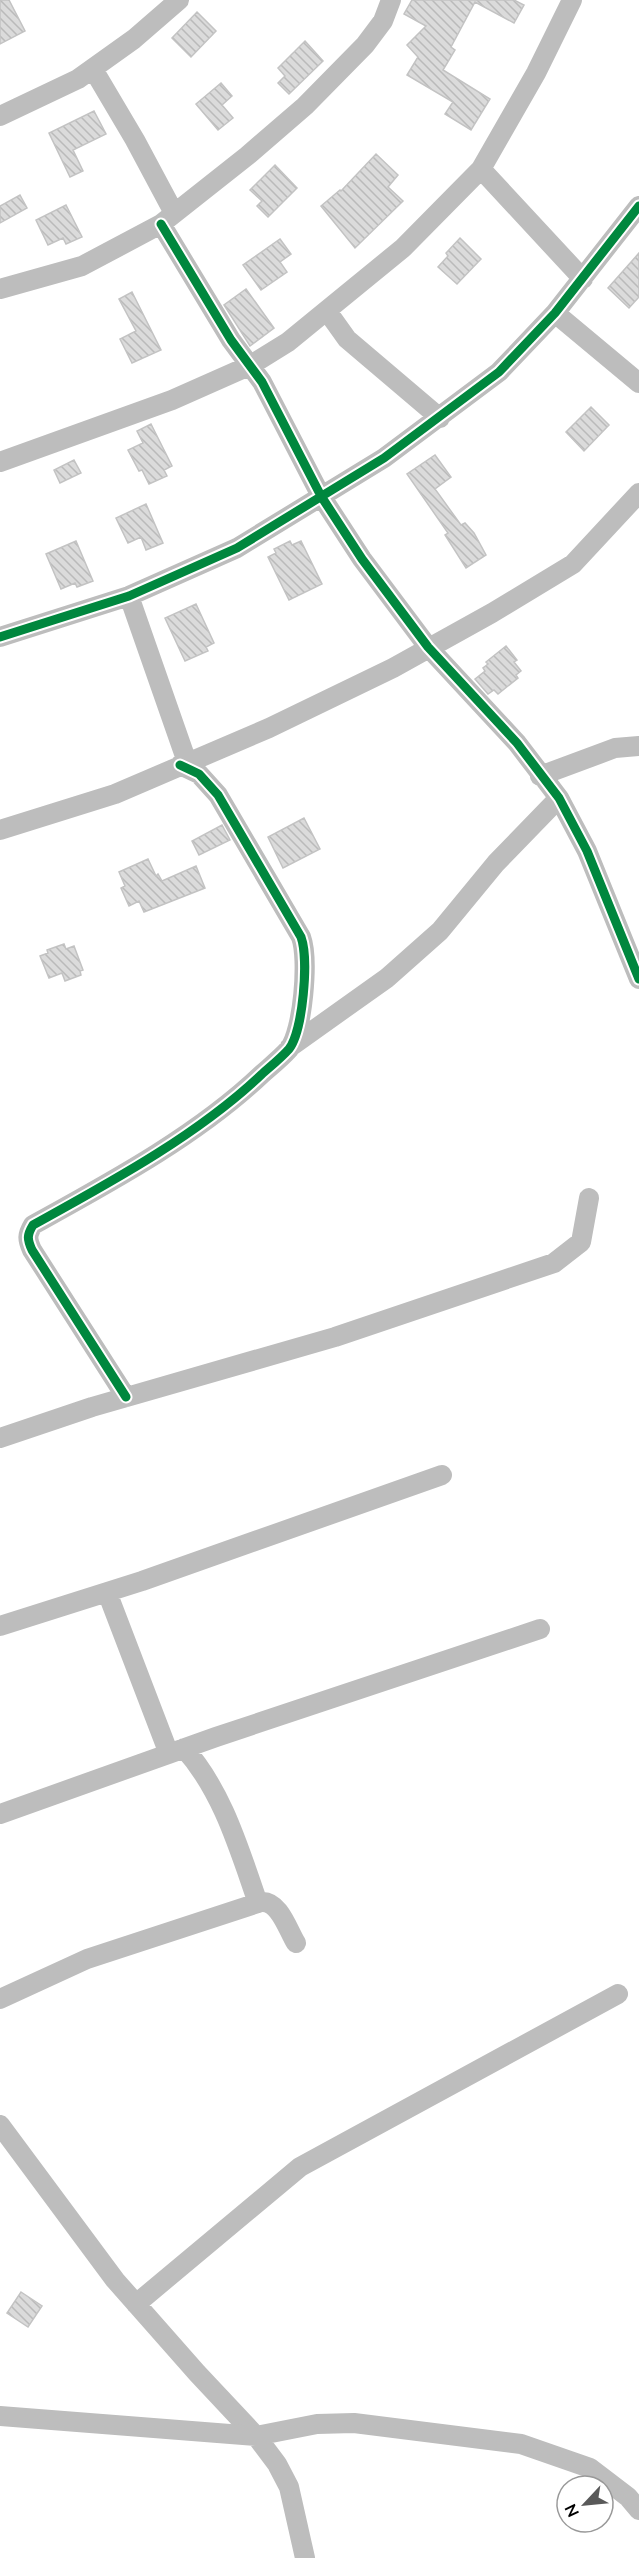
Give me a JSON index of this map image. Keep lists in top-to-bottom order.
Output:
{
  "north": "bottom left"
}
